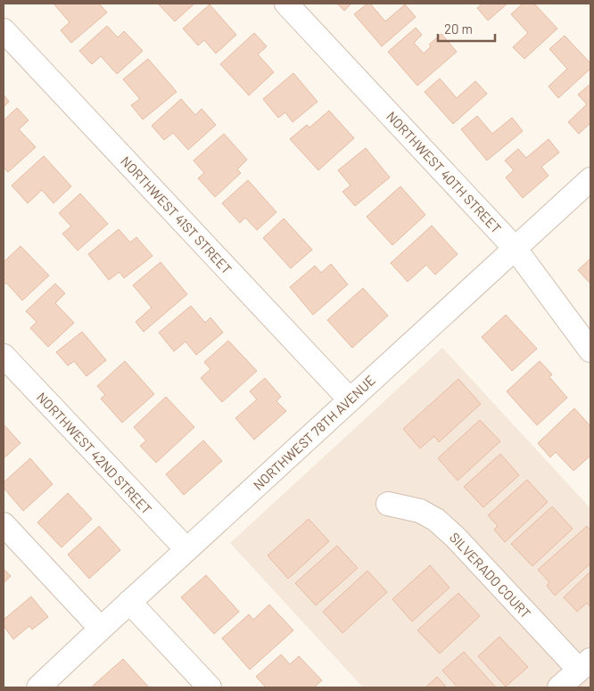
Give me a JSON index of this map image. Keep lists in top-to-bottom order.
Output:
{
  "streets": {
    "street": [
      "NORTHWEST 40TH STREET",
      "NORTHWEST 41ST STREET",
      "NORTHWEST 78TH AVENUE",
      "NORTHWEST 42ND STREET",
      "SILVERADO COURT"
    ]
  },
  "crossings": [
    ["NORTHWEST 40TH STREET", "NORTHWEST 78TH AVENUE"],
    ["NORTHWEST 41ST STREET", "NORTHWEST 78TH AVENUE"],
    ["NORTHWEST 78TH AVENUE", "NORTHWEST 42ND STREET"]
  ],
  "scale_bar": "20 m"
}
